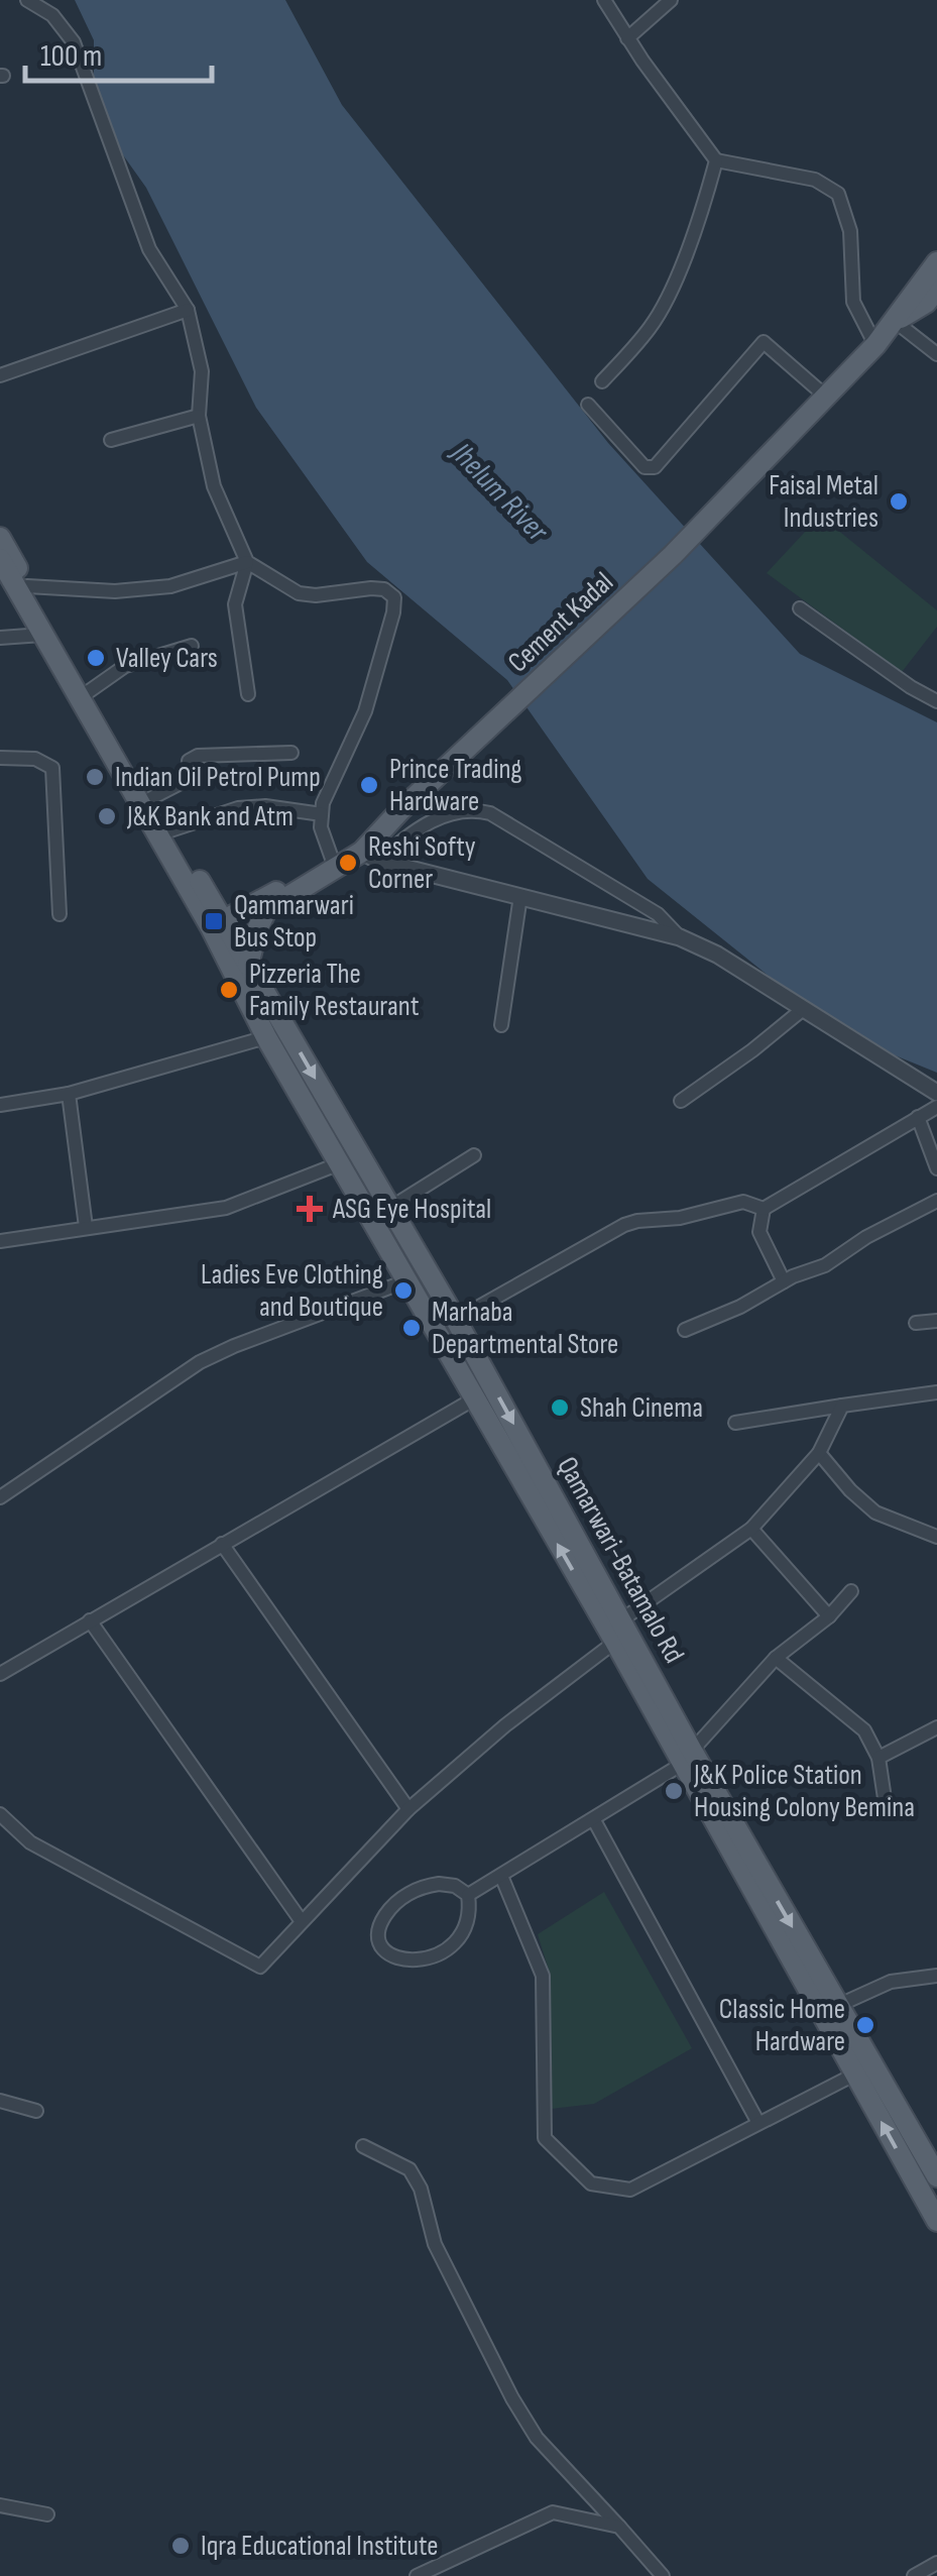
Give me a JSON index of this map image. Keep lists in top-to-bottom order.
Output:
{
  "streets": {
    "main road": ["Cement Kadal", "Qamarwari-Batamalo Rd"]
  },
  "water": ["Jhelum River"],
  "places": {
    "other": [
      "Faisal Metal Industries",
      "Valley Cars",
      "Indian Oil Petrol Pump",
      "Prince Trading Hardware",
      "J&K Bank and Atm",
      "Reshi Softy Corner",
      "Pizzeria The Family Restaurant",
      "Ladies Eve Clothing and Boutique",
      "Marhaba Departmental Store",
      "Shah Cinema",
      "J&K Police Station Housing Colony Bemina",
      "Classic Home Hardware",
      "Iqra Educational Institute"
    ],
    "transit": ["Qammarwari Bus Stop"],
    "health": ["ASG Eye Hospital"]
  },
  "scale_bar": "100 m"
}
